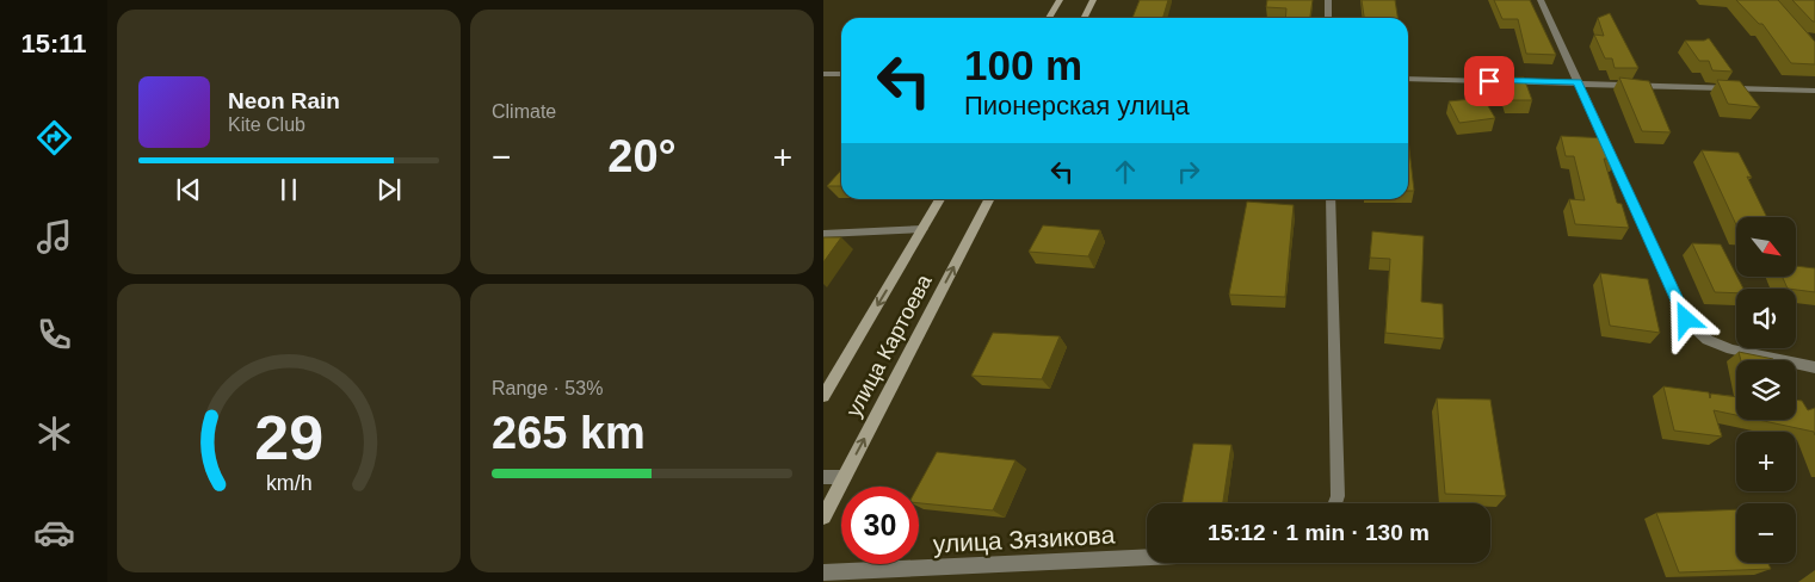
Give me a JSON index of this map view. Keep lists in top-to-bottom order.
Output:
{
  "streets": {
    "main road": ["улица Картоева"],
    "street": ["улица Зязикова"]
  },
  "north": "bottom right",
  "page": {
    "tabs": "15:11",
    "tile": [
      "Climate",
      ["Range · 53%", "265 km"]
    ],
    "turn": ["100 m", "Пионерская улица"],
    "song": ["Neon Rain", "Kite Club"],
    "heat": ["−", "20°", "+"],
    "map_buttons": ["+", "−"],
    "limit": "30",
    "trip": "15:12 · 1 min · 130 m",
    "gauge": ["29", "km/h"]
  }
}
